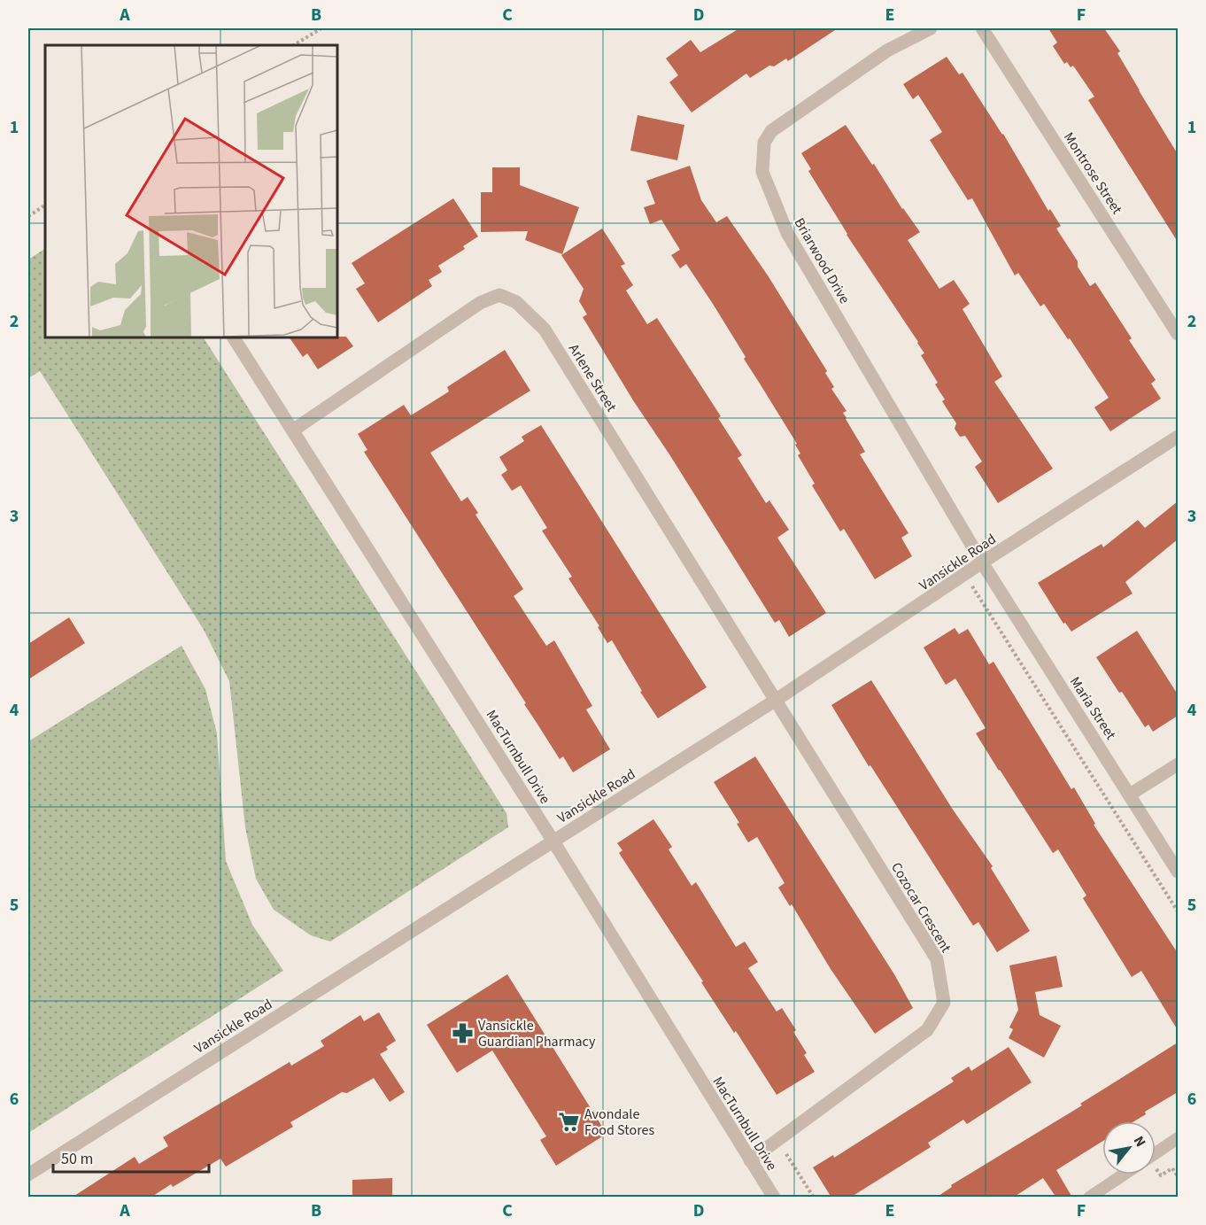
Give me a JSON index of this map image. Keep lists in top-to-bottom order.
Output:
{
  "streets": {
    "street": [
      "Montrose Street",
      "Briarwood Drive",
      "Arlene Street",
      "Vansickle Road",
      "Maria Street",
      "MacTurnbull Drive",
      "Cozocar Crescent"
    ]
  },
  "crossings": [
    ["Briarwood Drive", "Vansickle Road"],
    ["Briarwood Drive", "Maria Street"],
    ["Arlene Street", "Vansickle Road"],
    ["Arlene Street", "MacTurnbull Drive"],
    ["Arlene Street", "Cozocar Crescent"],
    ["Vansickle Road", "Maria Street"],
    ["Vansickle Road", "MacTurnbull Drive"],
    ["Vansickle Road", "Cozocar Crescent"],
    ["MacTurnbull Drive", "Cozocar Crescent"]
  ],
  "places": {
    "pharmacy": ["Vansickle Guardian Pharmacy"],
    "supermarket": ["Avondale Food Stores"]
  },
  "scale_bar": "50 m",
  "north": "top right",
  "grid": {
    "columns": [
      "A",
      "B",
      "C",
      "D",
      "E",
      "F"
    ],
    "rows": [
      "1",
      "2",
      "3",
      "4",
      "5",
      "6"
    ]
  }
}
